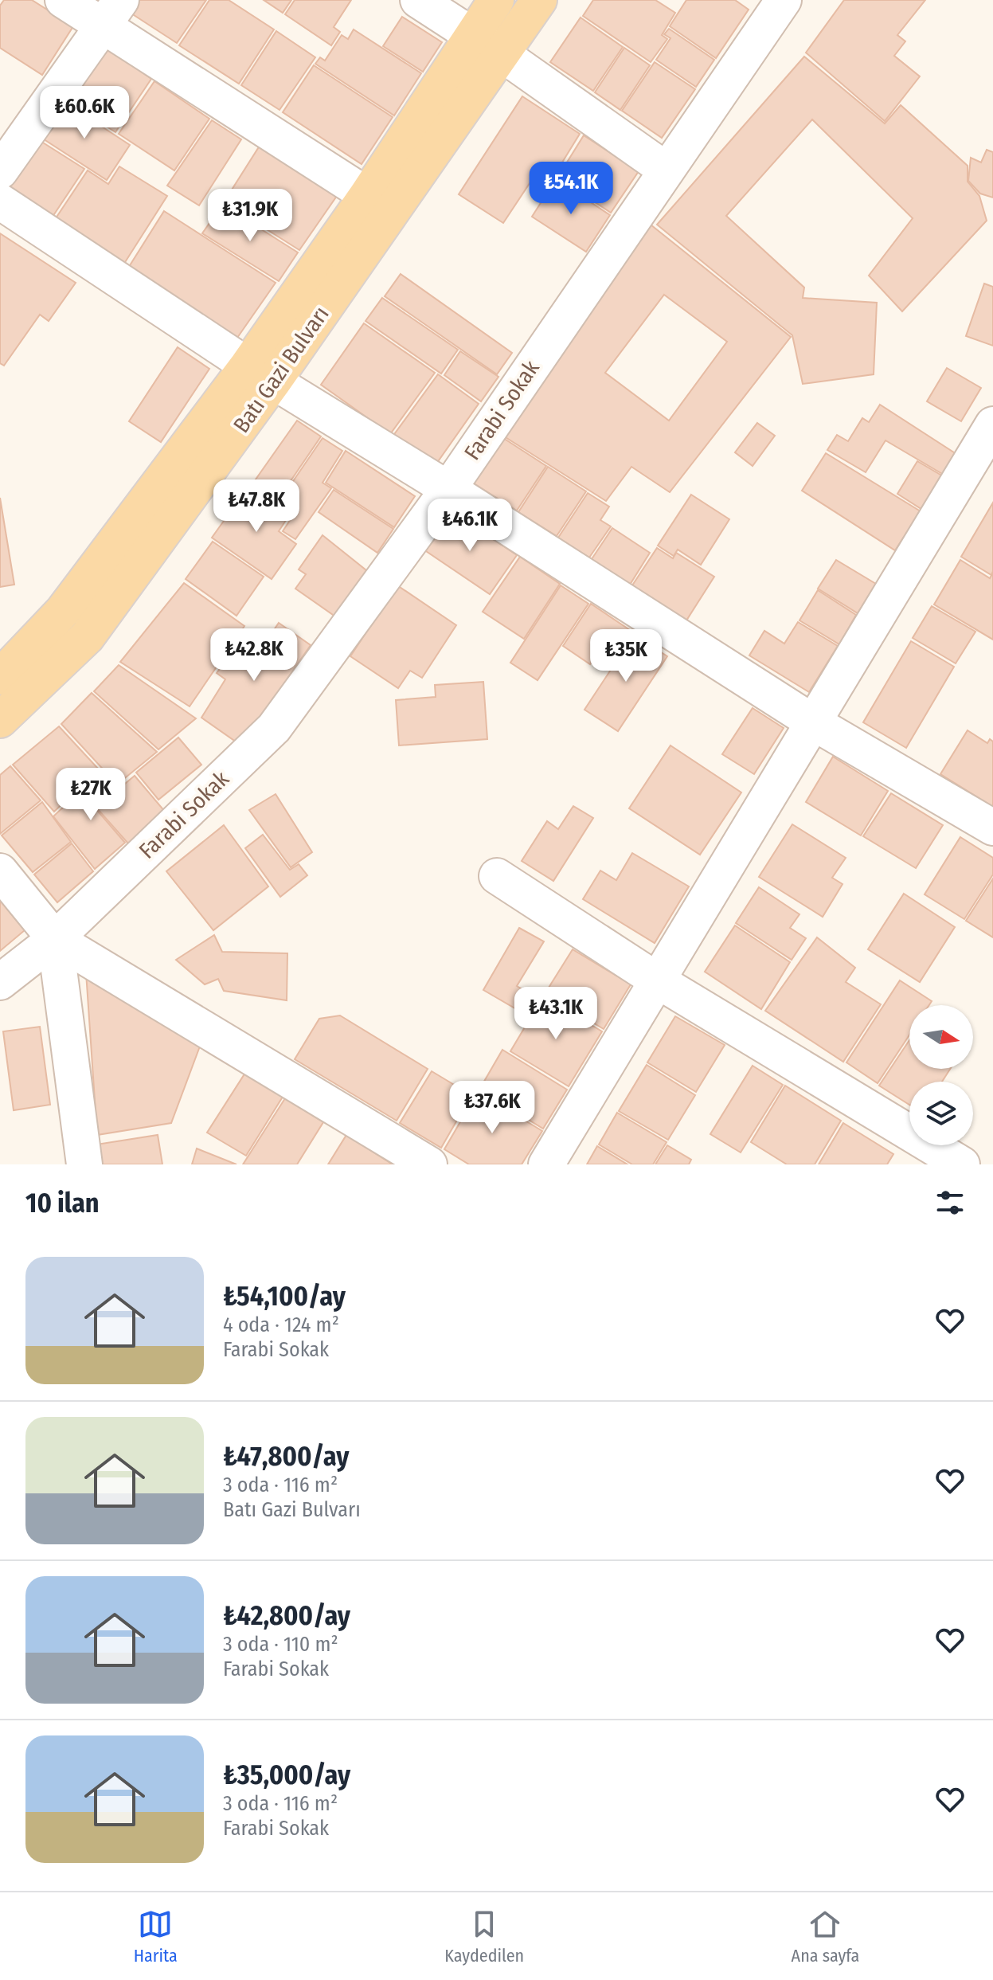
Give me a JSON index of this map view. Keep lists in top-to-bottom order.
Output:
{
  "streets": {
    "main road": ["Batı Gazi Bulvarı"],
    "street": ["Farabi Sokak"]
  },
  "north": "right",
  "page": {
    "price": [
      "₺60.6K",
      "₺54.1K",
      "₺31.9K",
      "₺47.8K",
      "₺46.1K",
      "₺42.8K",
      "₺35K",
      "₺27K",
      "₺43.1K",
      "₺37.6K"
    ],
    "heading": "10 ilan",
    "list": [
      {
        "name": "₺54,100/ay",
        "note": "4 oda · 124 m² · Farabi Sokak"
      },
      {
        "name": "₺47,800/ay",
        "note": "3 oda · 116 m² · Batı Gazi Bulvarı"
      },
      {
        "name": "₺42,800/ay",
        "note": "3 oda · 110 m² · Farabi Sokak"
      },
      {
        "name": "₺35,000/ay",
        "note": "3 oda · 116 m² · Farabi Sokak"
      }
    ],
    "tabs": ["Harita", "Kaydedilen", "Ana sayfa"]
  }
}
